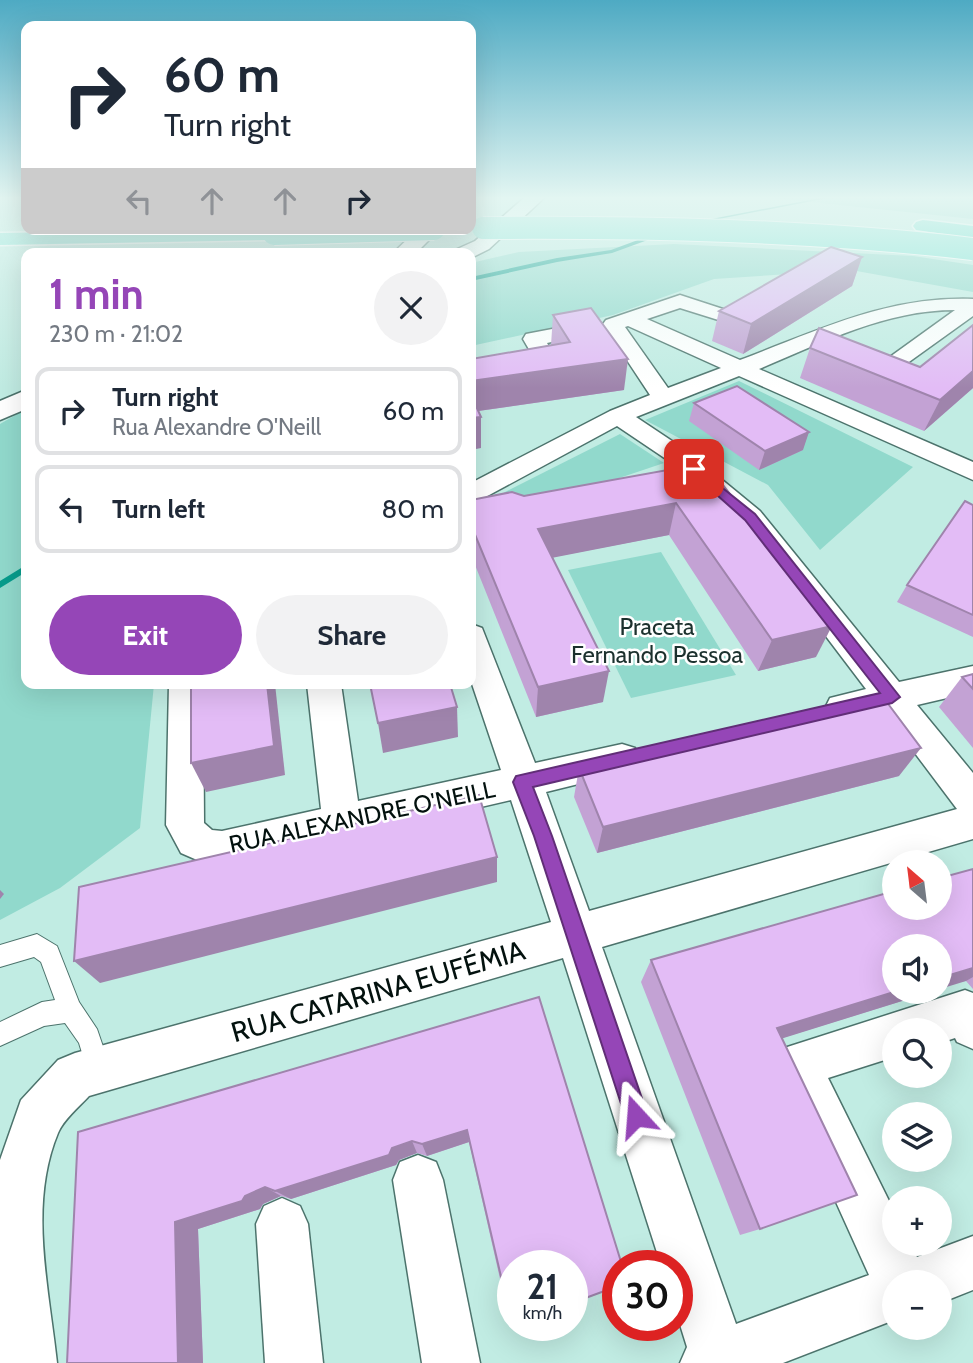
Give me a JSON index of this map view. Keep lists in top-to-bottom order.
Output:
{
  "streets": {
    "street": ["RUA ALEXANDRE O'NEILL", "RUA CATARINA EUFÉMIA"]
  },
  "parks": ["Praceta Fernando Pessoa"],
  "north": "top left",
  "page": {
    "turn": ["60 m", "Turn right"],
    "heading": ["1 min", "230 m · 21:02"],
    "list": [
      {
        "name": "Turn right",
        "note": "Rua Alexandre O'Neill",
        "value": "60 m"
      },
      {
        "name": "Turn left",
        "value": "80 m"
      }
    ],
    "buttons": ["Exit", "Share"],
    "map_buttons": ["+", "−"],
    "speed": "21 km/h",
    "limit": "30"
  }
}
